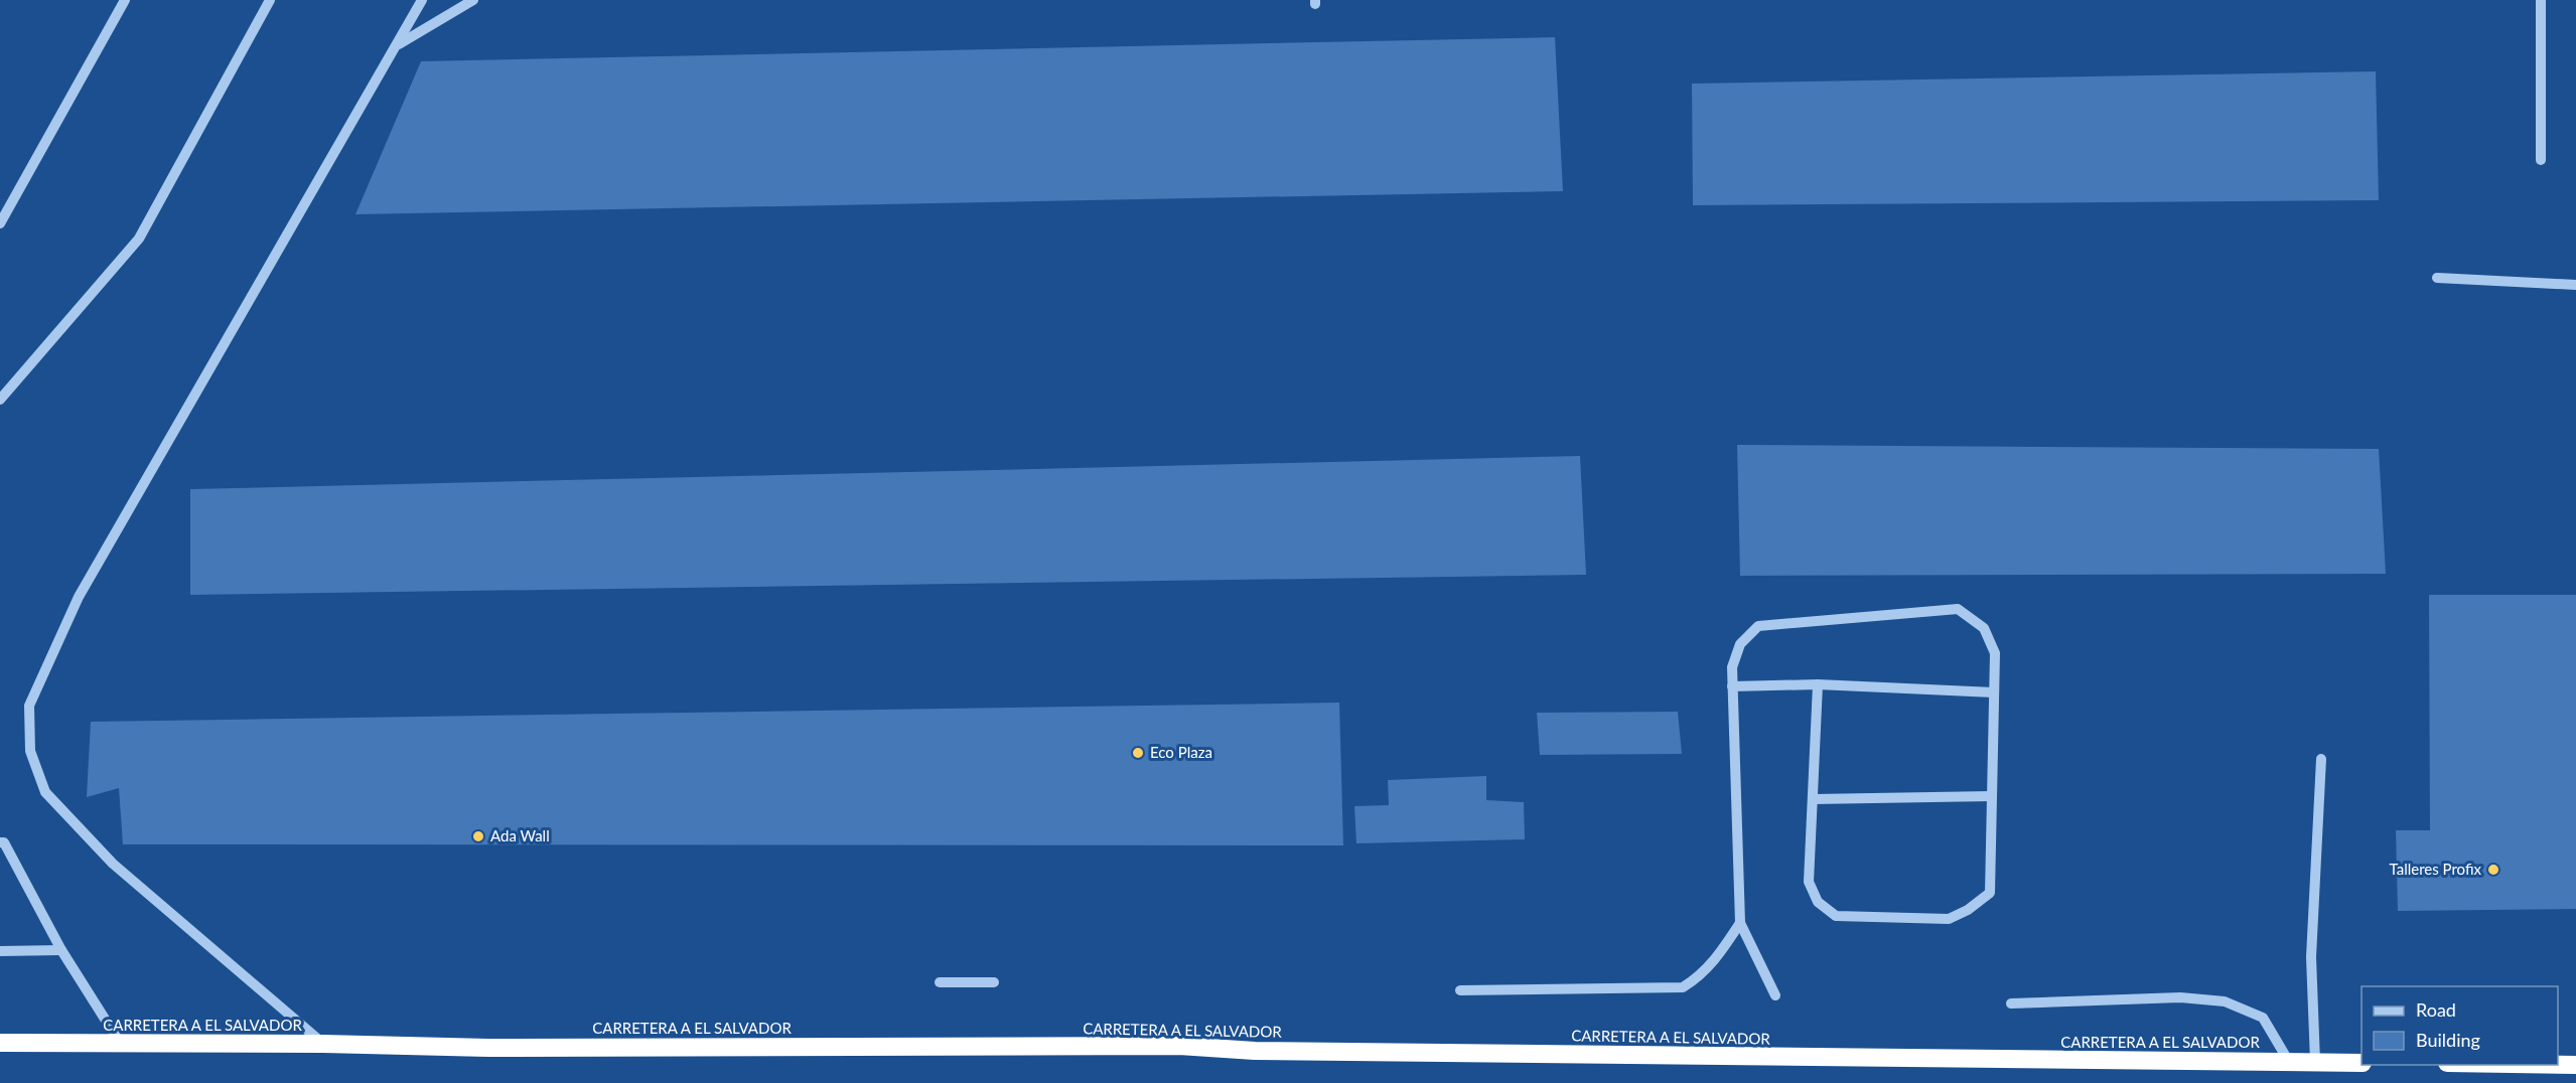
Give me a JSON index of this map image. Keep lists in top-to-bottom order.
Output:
{
  "streets": {
    "highway": ["CARRETERA A EL SALVADOR"]
  },
  "places": ["Eco Plaza", "Ada Wall", "Talleres Profix"],
  "legend": ["Road", "Building"]
}
